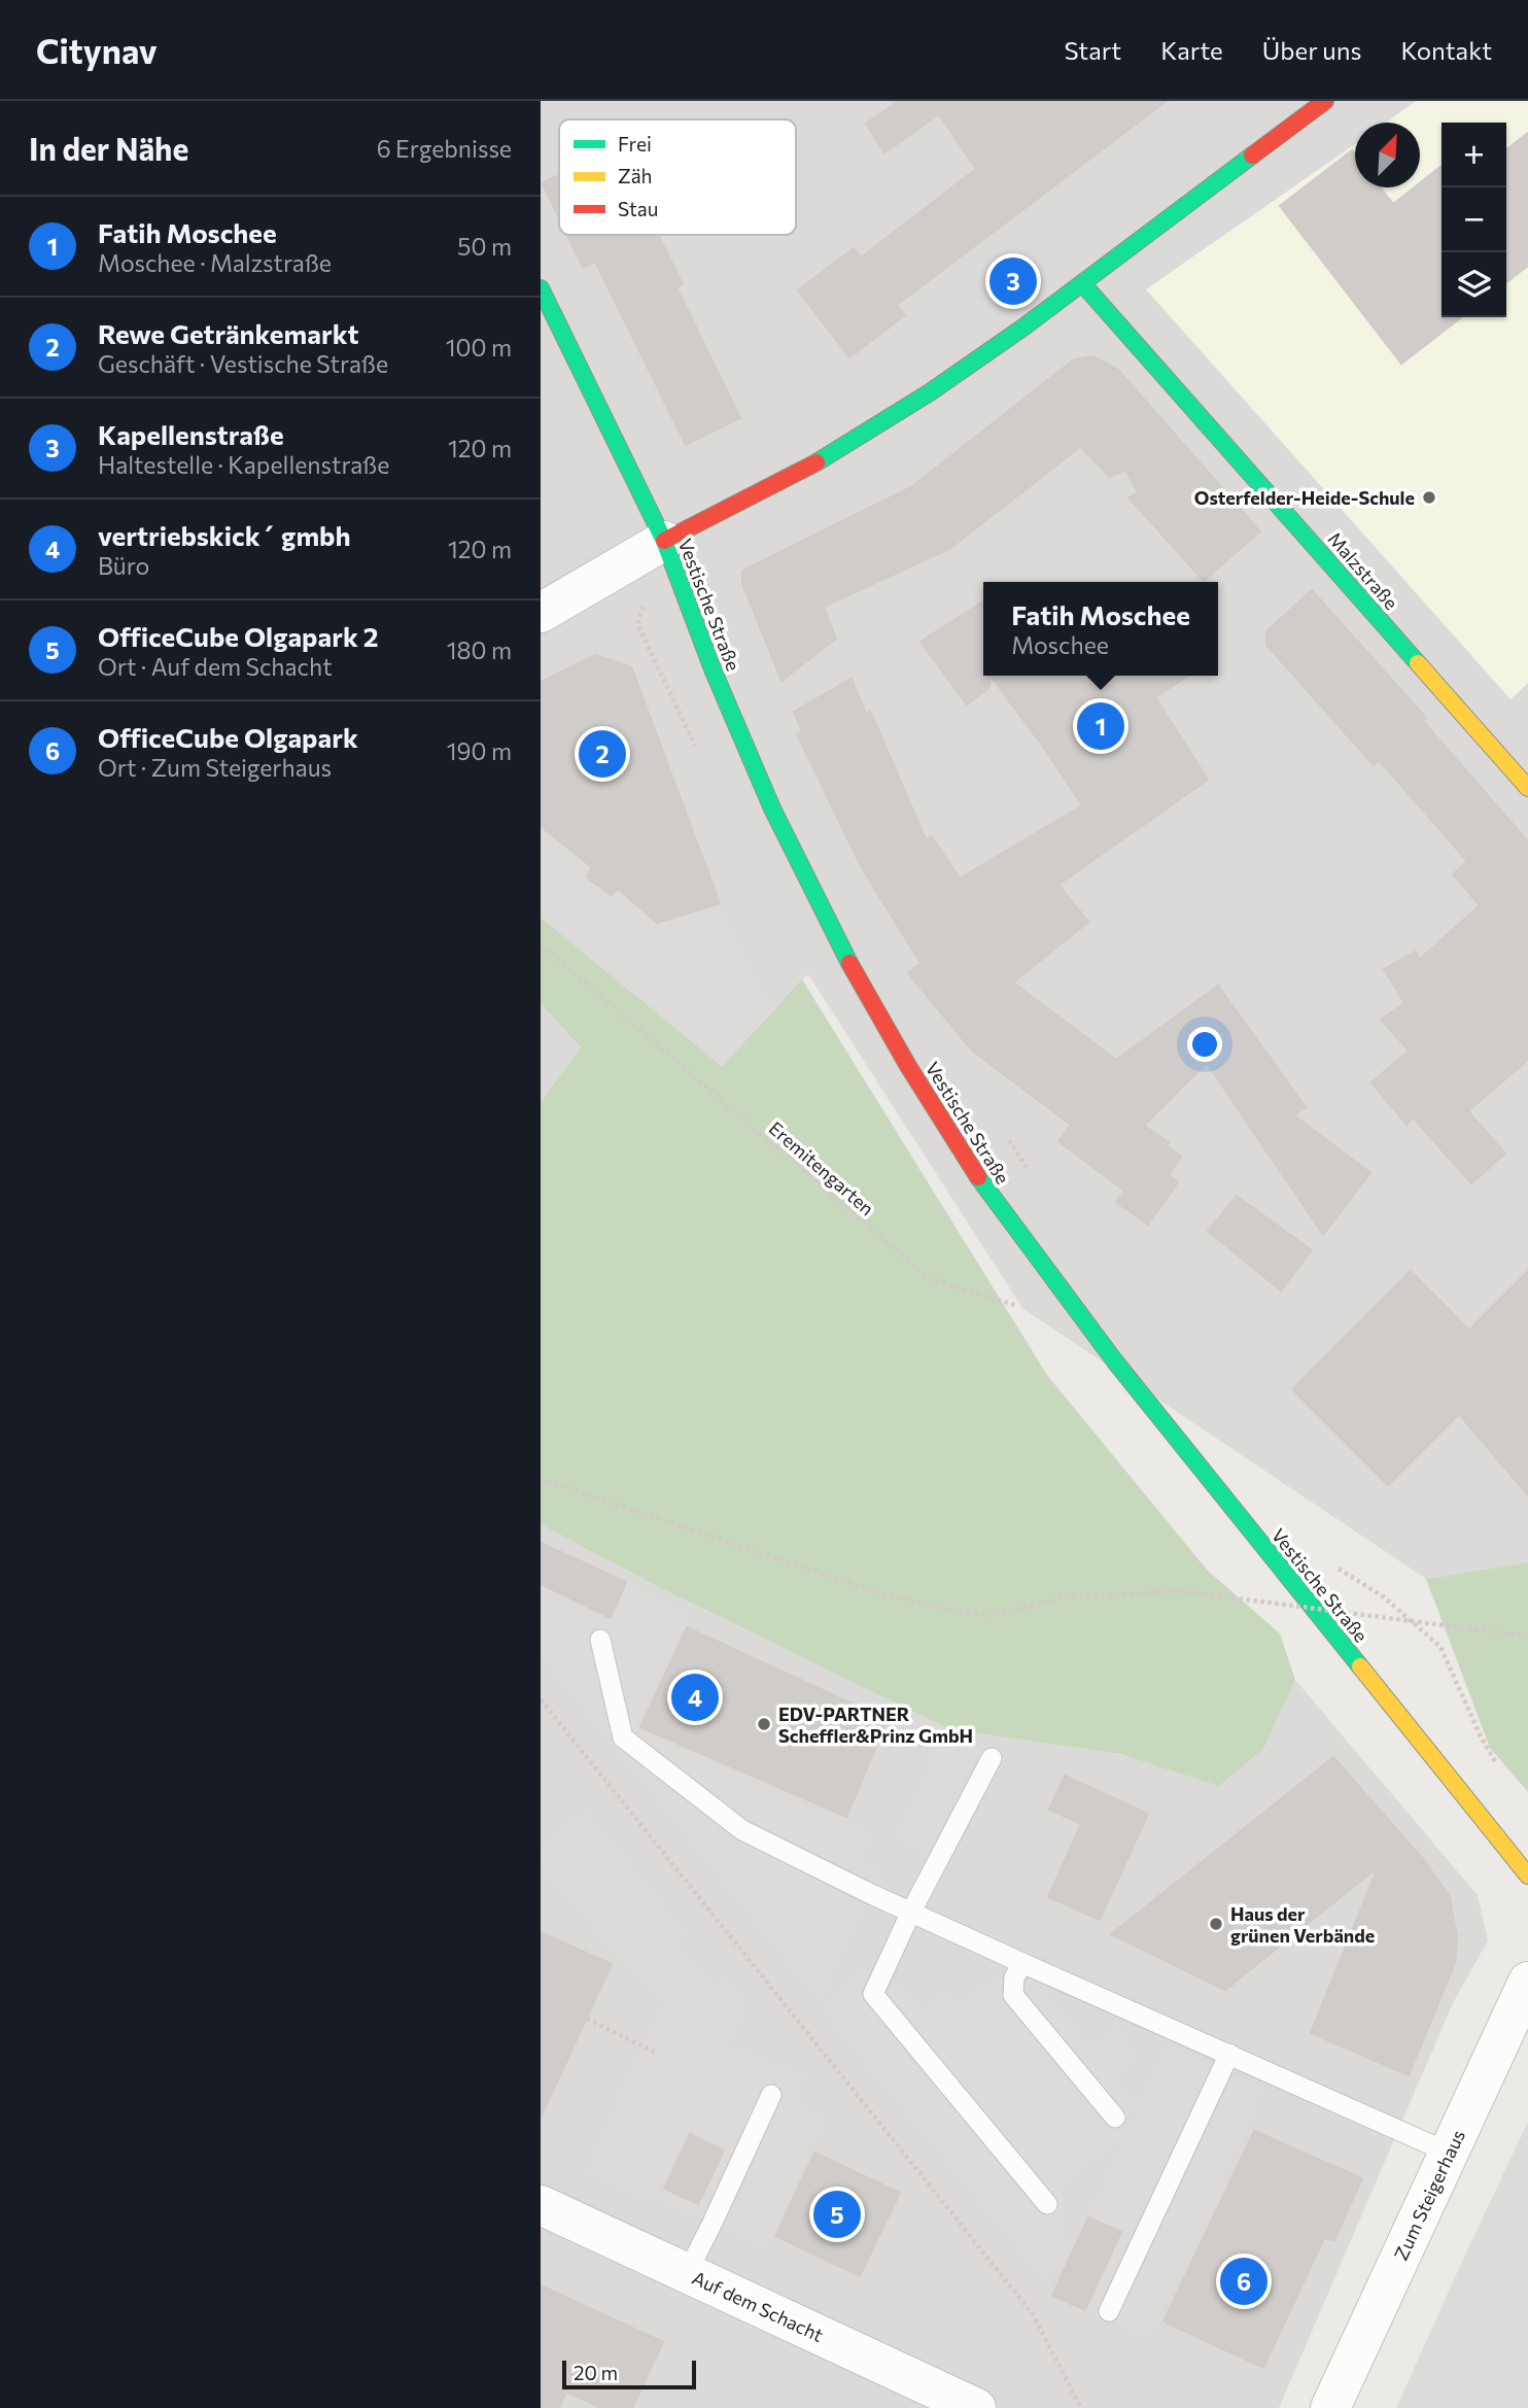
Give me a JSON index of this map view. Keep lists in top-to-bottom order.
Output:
{
  "streets": {
    "street": [
      "Malzstraße",
      "Vestische Straße",
      "Zum Steigerhaus",
      "Auf dem Schacht"
    ],
    "path": ["Eremitengarten"]
  },
  "places": ["Osterfelder-Heide-Schule", "EDV-PARTNER Scheffler&Prinz GmbH", "Haus der grünen Verbände"],
  "legend": ["Frei", "Zäh", "Stau"],
  "scale_bar": "20 m",
  "north": "top right",
  "page": {
    "header": "Citynav",
    "nav": [
      "Start",
      "Karte",
      "Über uns",
      "Kontakt"
    ],
    "heading": ["In der Nähe", "6 Ergebnisse"],
    "map_buttons": ["+", "−"],
    "list": [
      {
        "mark": "1",
        "name": "Fatih Moschee",
        "note": "Moschee · Malzstraße",
        "value": "50 m"
      },
      {
        "mark": "2",
        "name": "Rewe Getränkemarkt",
        "note": "Geschäft · Vestische Straße",
        "value": "100 m"
      },
      {
        "mark": "3",
        "name": "Kapellenstraße",
        "note": "Haltestelle · Kapellenstraße",
        "value": "120 m"
      },
      {
        "mark": "4",
        "name": "vertriebskick´ gmbh",
        "note": "Büro",
        "value": "120 m"
      },
      {
        "mark": "5",
        "name": "OfficeCube Olgapark 2",
        "note": "Ort · Auf dem Schacht",
        "value": "180 m"
      },
      {
        "mark": "6",
        "name": "OfficeCube Olgapark",
        "note": "Ort · Zum Steigerhaus",
        "value": "190 m"
      }
    ],
    "pins": [
      "3",
      "1",
      "2",
      "4",
      "5",
      "6"
    ],
    "popup": ["Fatih Moschee", "Moschee"],
    "scale": "20 m"
  }
}
